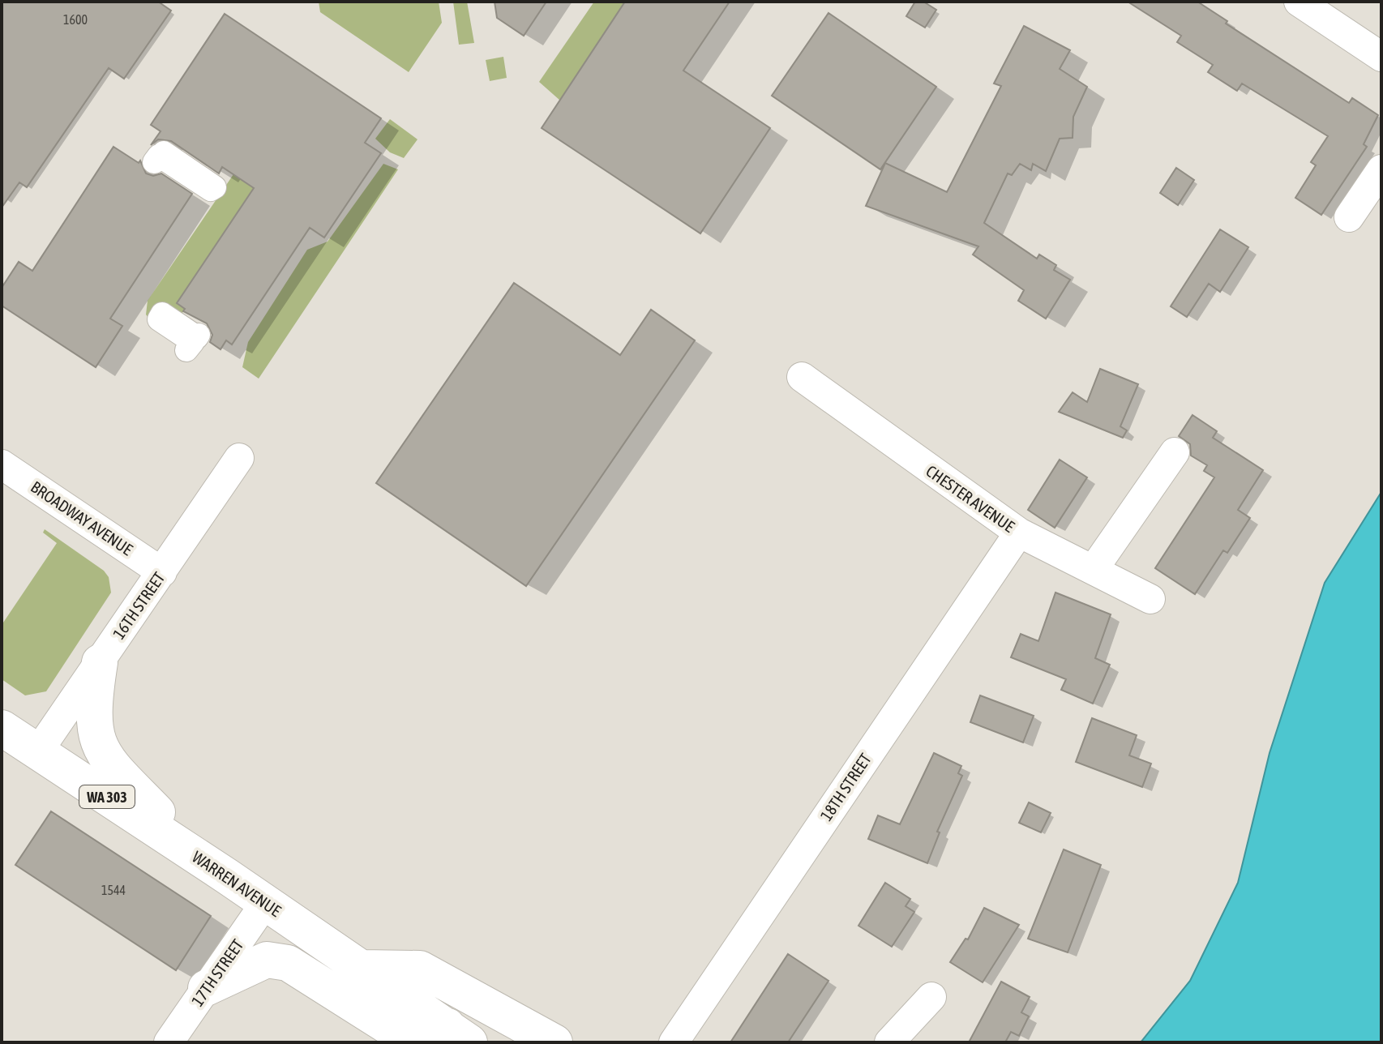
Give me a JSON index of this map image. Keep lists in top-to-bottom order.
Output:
{
  "streets": {
    "main road": ["WA 303", "WARREN AVENUE"],
    "street": [
      "CHESTER AVENUE",
      "BROADWAY AVENUE",
      "16TH STREET",
      "18TH STREET",
      "17TH STREET"
    ]
  },
  "crossings": [
    ["CHESTER AVENUE", "18TH STREET"],
    ["BROADWAY AVENUE", "16TH STREET"],
    ["16TH STREET", "WARREN AVENUE"],
    ["WARREN AVENUE", "17TH STREET"]
  ],
  "house_numbers": ["1600", "1544"]
}
